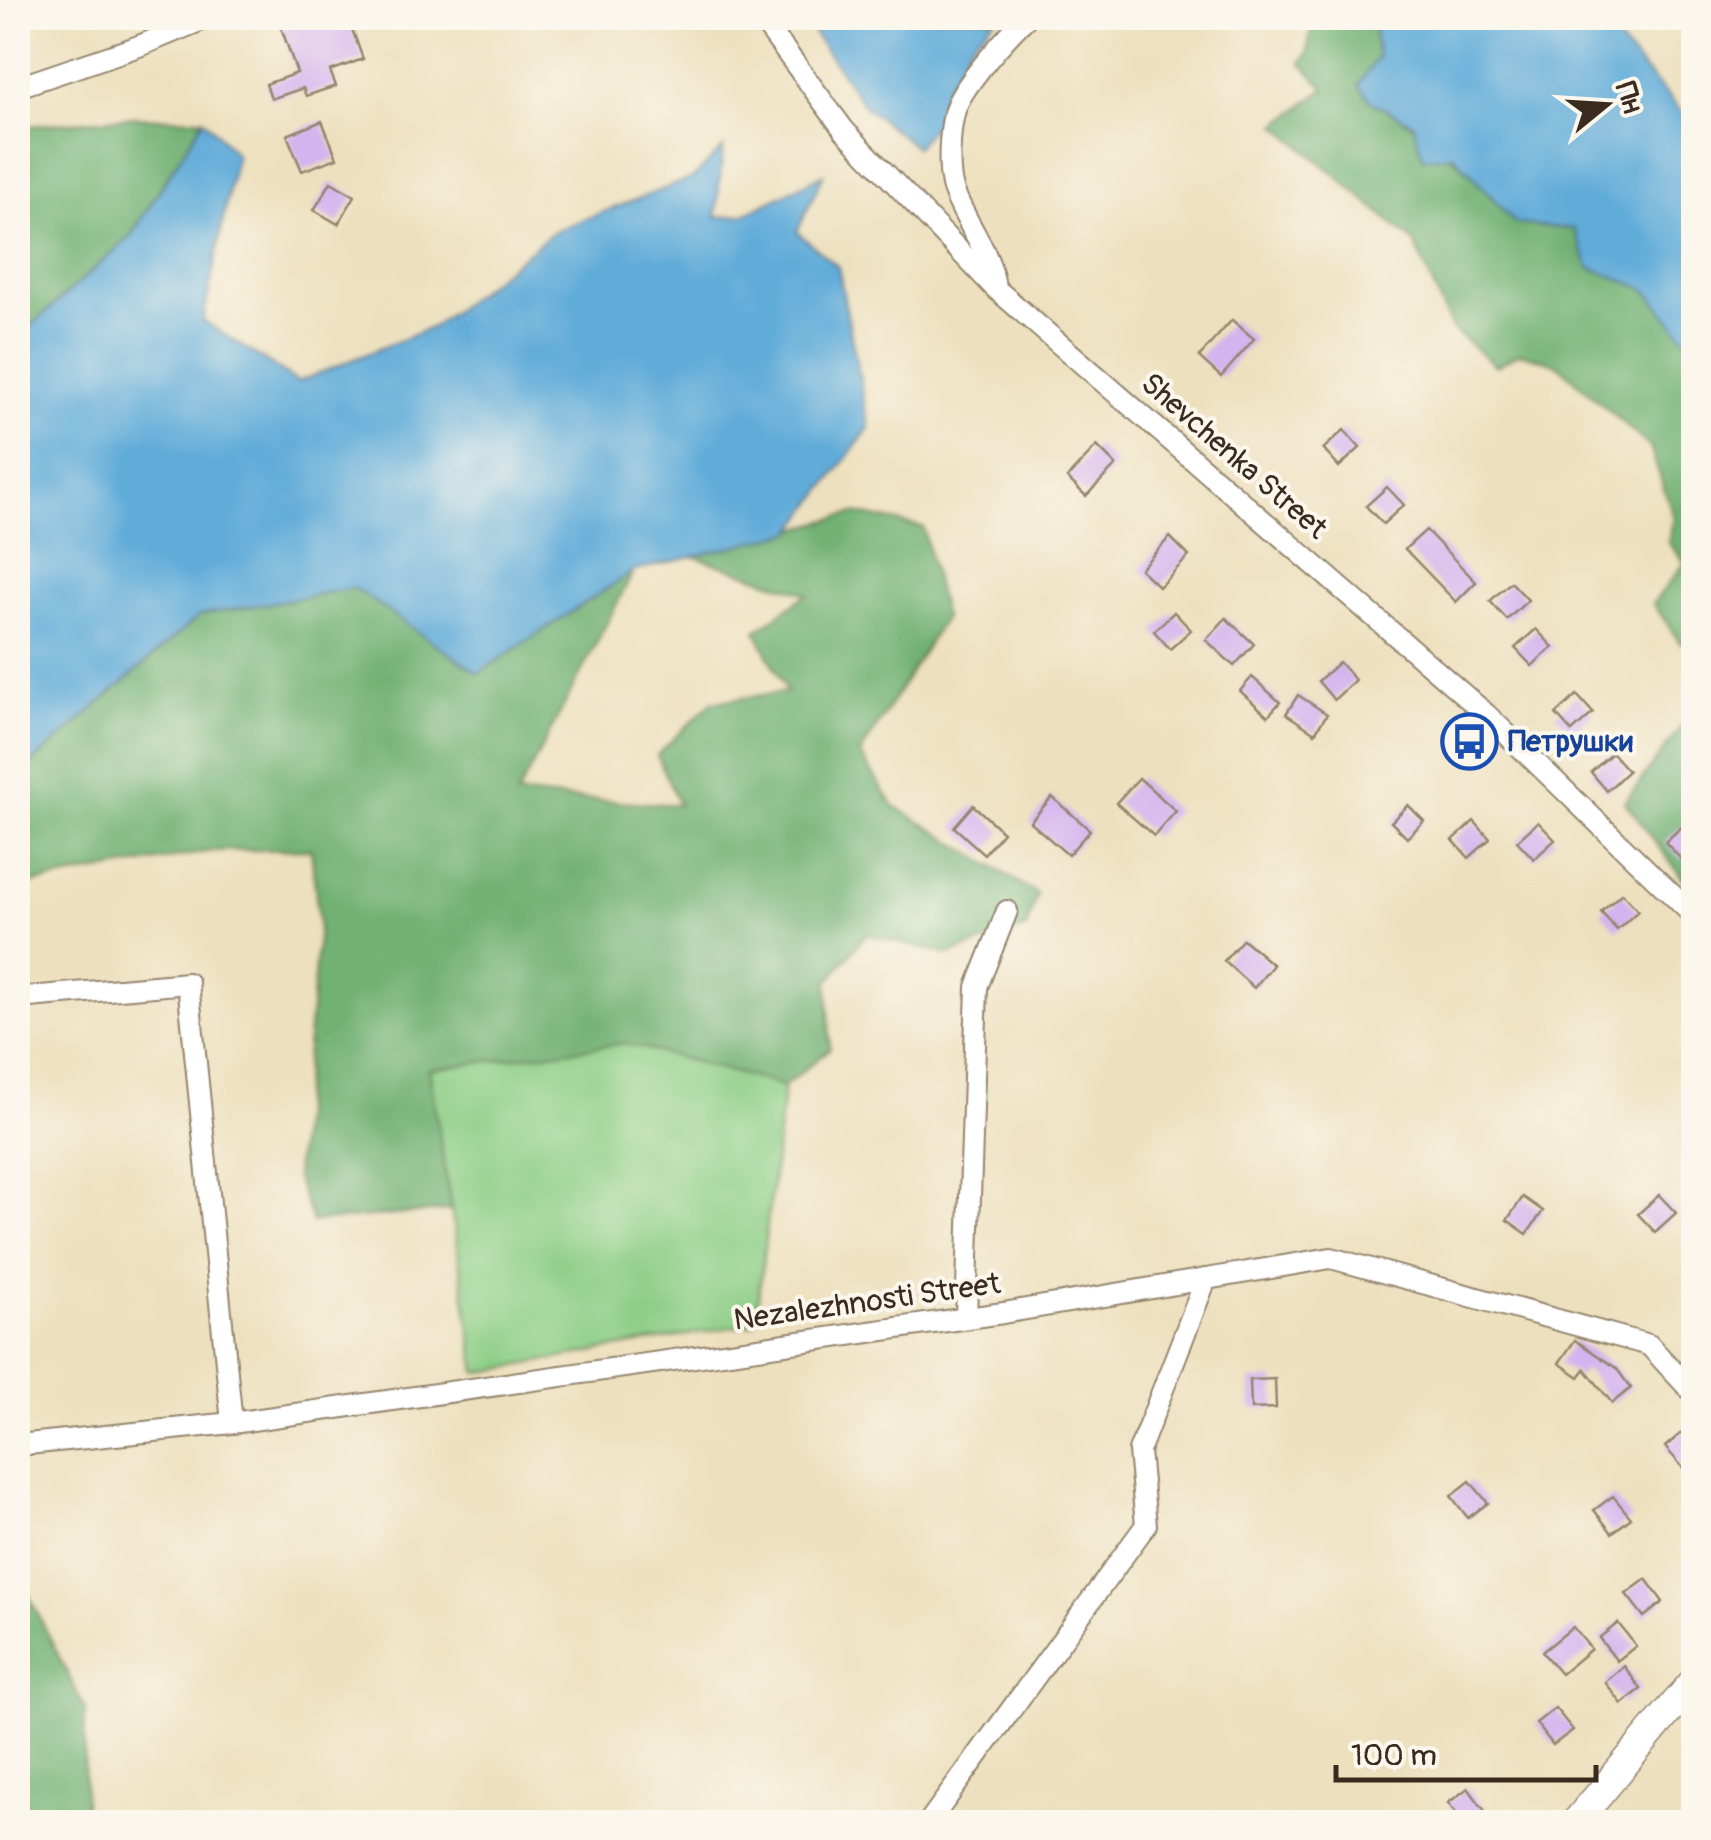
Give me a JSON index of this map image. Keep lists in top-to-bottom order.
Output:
{
  "streets": {
    "street": ["Shevchenka Street", "Nezalezhnosti Street"]
  },
  "places": {
    "bus stop": ["Петрушки"]
  },
  "scale_bar": "100 m",
  "north": "right"
}
